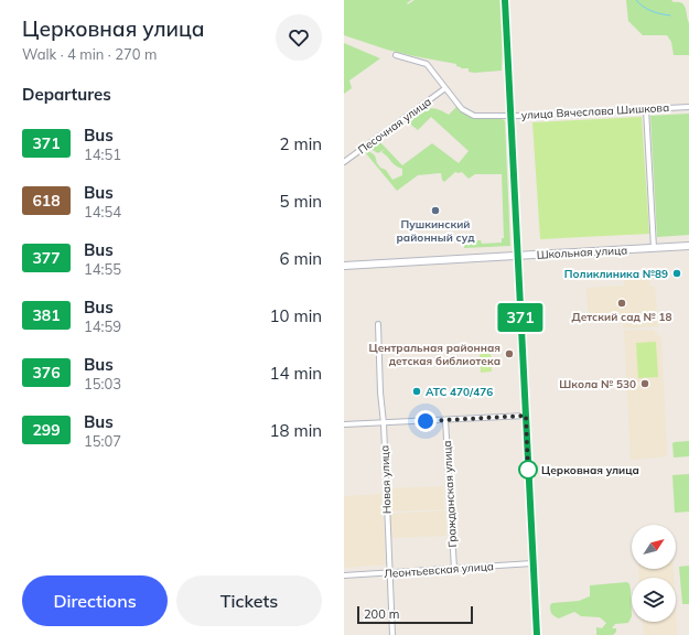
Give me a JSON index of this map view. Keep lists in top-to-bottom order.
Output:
{
  "streets": {
    "street": [
      "улица Вячеслава Шишкова",
      "Песочная улица",
      "Школьная улица",
      "Новая улица",
      "Гражданская улица",
      "Леонтьевская улица"
    ]
  },
  "crossings": [
    ["улица Вячеслава Шишкова", "Песочная улица"],
    ["Новая улица", "Леонтьевская улица"],
    ["Гражданская улица", "Леонтьевская улица"]
  ],
  "places": [
    "Пушкинский районный суд",
    "Поликлиника №89",
    "Детский сад № 18",
    "Центральная районная детская библиотека",
    "Школа № 530",
    "АТС 470/476",
    "Церковная улица"
  ],
  "lines": ["bus line 371"],
  "scale_bar": "200 m",
  "north": "top right",
  "page": {
    "heading": [
      ["Церковная улица", "Walk · 4 min · 270 m"],
      "Departures"
    ],
    "on_map": "371",
    "list": [
      {
        "mark": "371",
        "name": "Bus",
        "note": "14:51",
        "value": "2 min"
      },
      {
        "mark": "618",
        "name": "Bus",
        "note": "14:54",
        "value": "5 min"
      },
      {
        "mark": "377",
        "name": "Bus",
        "note": "14:55",
        "value": "6 min"
      },
      {
        "mark": "381",
        "name": "Bus",
        "note": "14:59",
        "value": "10 min"
      },
      {
        "mark": "376",
        "name": "Bus",
        "note": "15:03",
        "value": "14 min"
      },
      {
        "mark": "299",
        "name": "Bus",
        "note": "15:07",
        "value": "18 min"
      }
    ],
    "buttons": ["Directions", "Tickets"],
    "scale": "200 m"
  }
}
